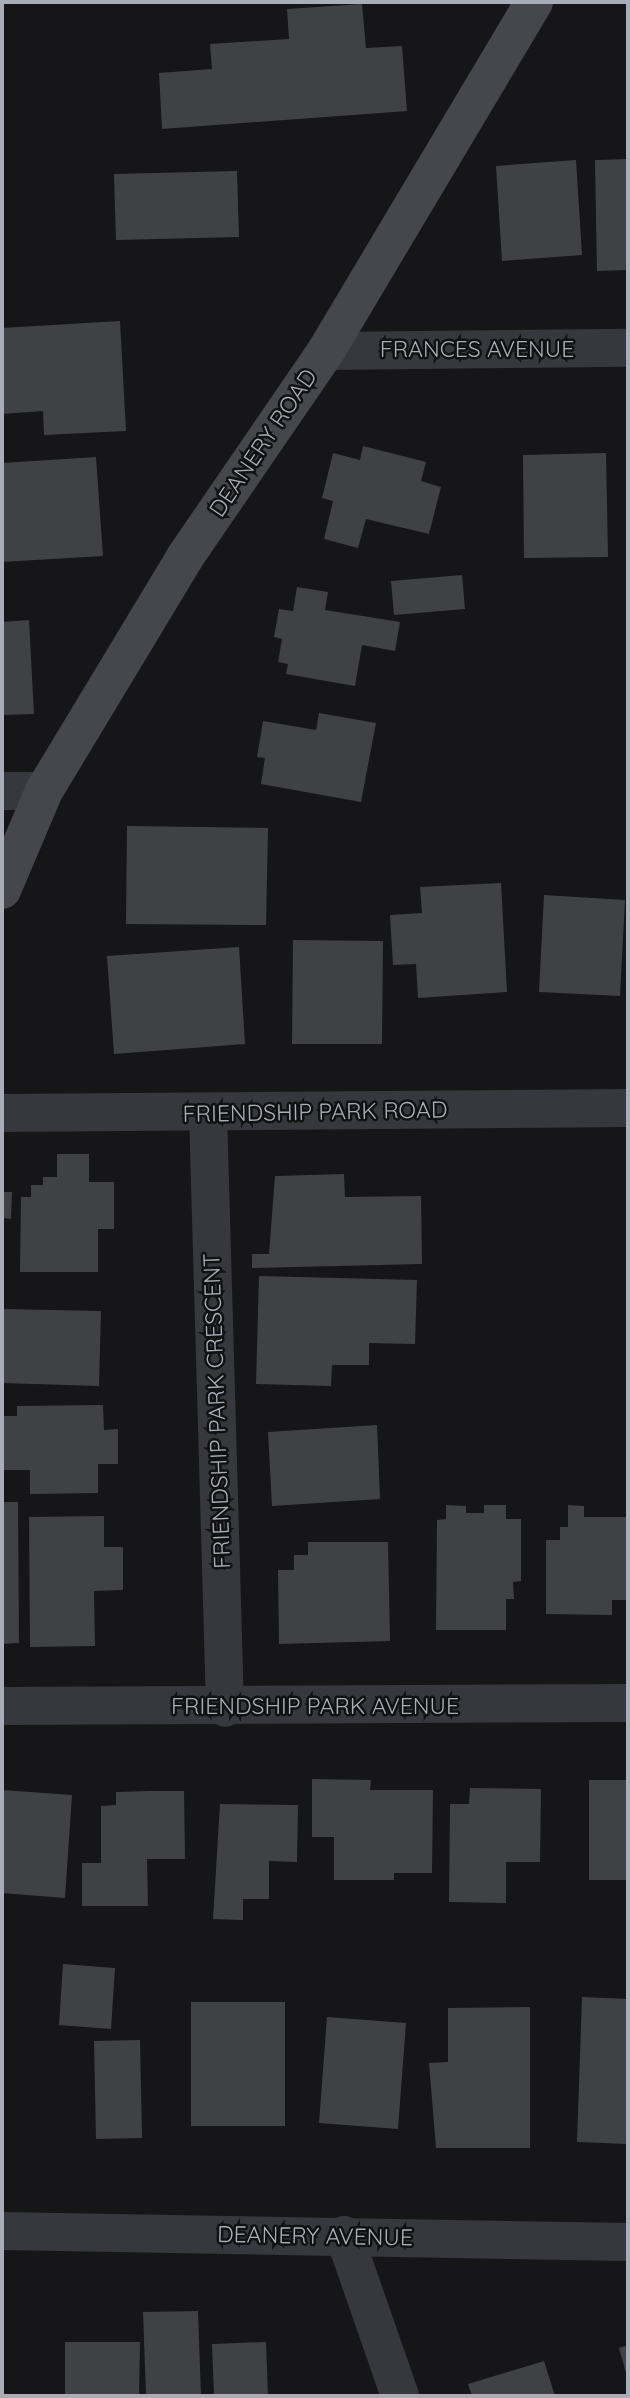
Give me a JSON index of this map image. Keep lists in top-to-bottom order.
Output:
{
  "streets": {
    "street": [
      "FRANCES AVENUE",
      "DEANERY ROAD",
      "FRIENDSHIP PARK ROAD",
      "FRIENDSHIP PARK CRESCENT",
      "FRIENDSHIP PARK AVENUE",
      "DEANERY AVENUE"
    ]
  },
  "crossings": [
    ["FRANCES AVENUE", "DEANERY ROAD"],
    ["FRIENDSHIP PARK ROAD", "FRIENDSHIP PARK CRESCENT"],
    ["FRIENDSHIP PARK CRESCENT", "FRIENDSHIP PARK AVENUE"]
  ]
}
